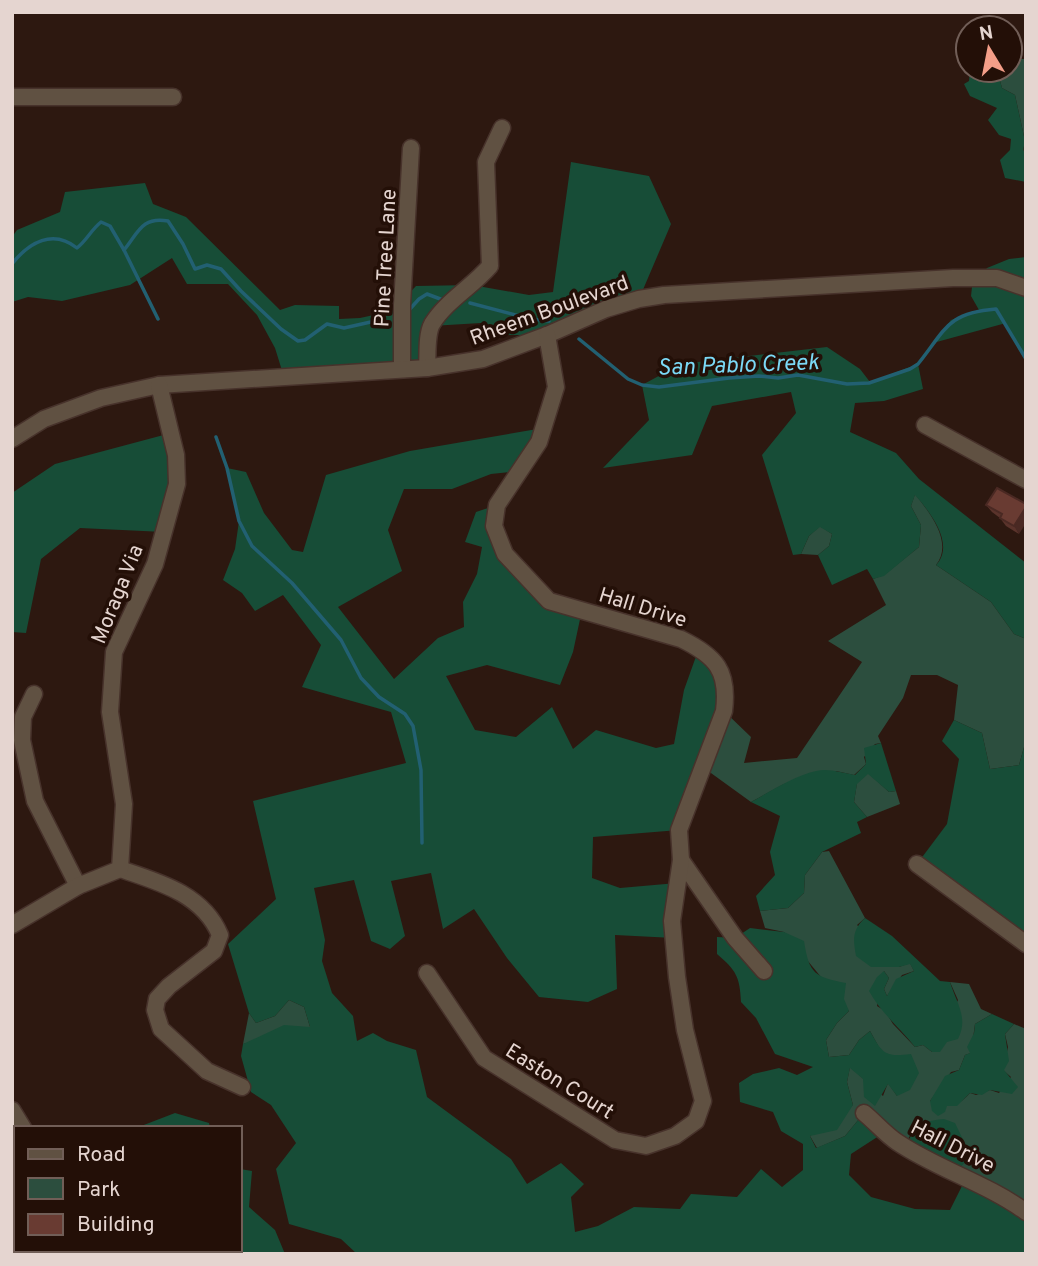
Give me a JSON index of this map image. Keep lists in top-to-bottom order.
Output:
{
  "streets": {
    "street": [
      "Pine Tree Lane",
      "Rheem Boulevard",
      "Moraga Via",
      "Hall Drive",
      "Easton Court"
    ]
  },
  "crossings": [
    ["Pine Tree Lane", "Rheem Boulevard"],
    ["Rheem Boulevard", "Moraga Via"],
    ["Rheem Boulevard", "Hall Drive"],
    ["Hall Drive", "Easton Court"]
  ],
  "water": ["San Pablo Creek"],
  "legend": ["Road", "Park", "Building"],
  "north": "top"
}
